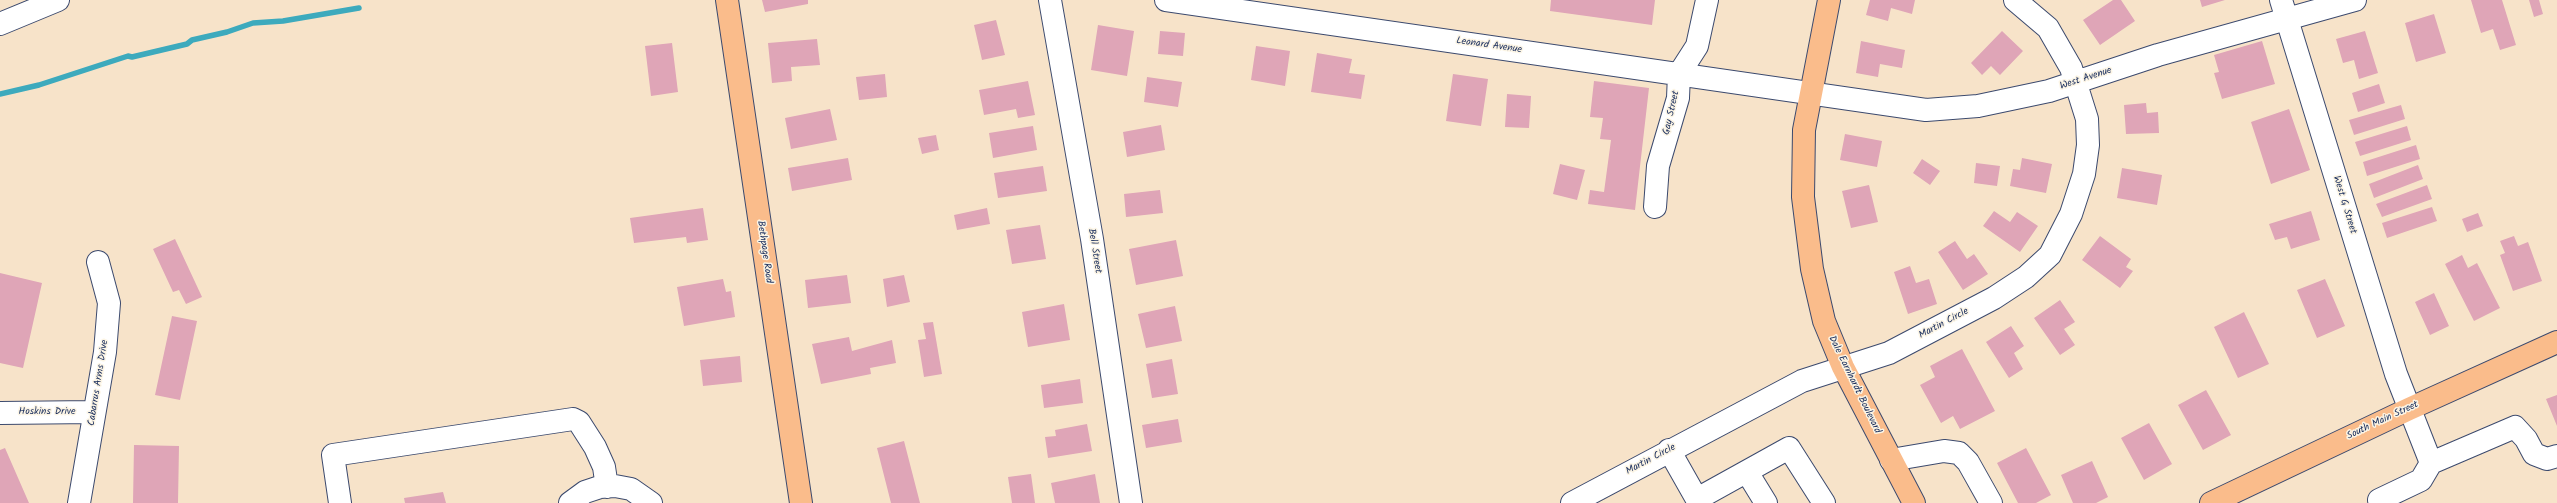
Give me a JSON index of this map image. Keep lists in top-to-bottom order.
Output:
{
  "streets": {
    "main road": ["Bethpage Road", "Dale Earnhardt Boulevard", "South Main Street"],
    "street": [
      "Leonard Avenue",
      "West Avenue",
      "Gay Street",
      "West G Street",
      "Bell Street",
      "Martin Circle",
      "Cabarrus Arms Drive",
      "Hoskins Drive"
    ]
  },
  "crossings": [
    ["Leonard Avenue", "West Avenue"],
    ["Leonard Avenue", "Gay Street"],
    ["Leonard Avenue", "Dale Earnhardt Boulevard"],
    ["West Avenue", "West G Street"],
    ["West Avenue", "Martin Circle"],
    ["West Avenue", "Dale Earnhardt Boulevard"],
    ["West G Street", "South Main Street"],
    ["Martin Circle", "Dale Earnhardt Boulevard"],
    ["Cabarrus Arms Drive", "Hoskins Drive"]
  ]
}
